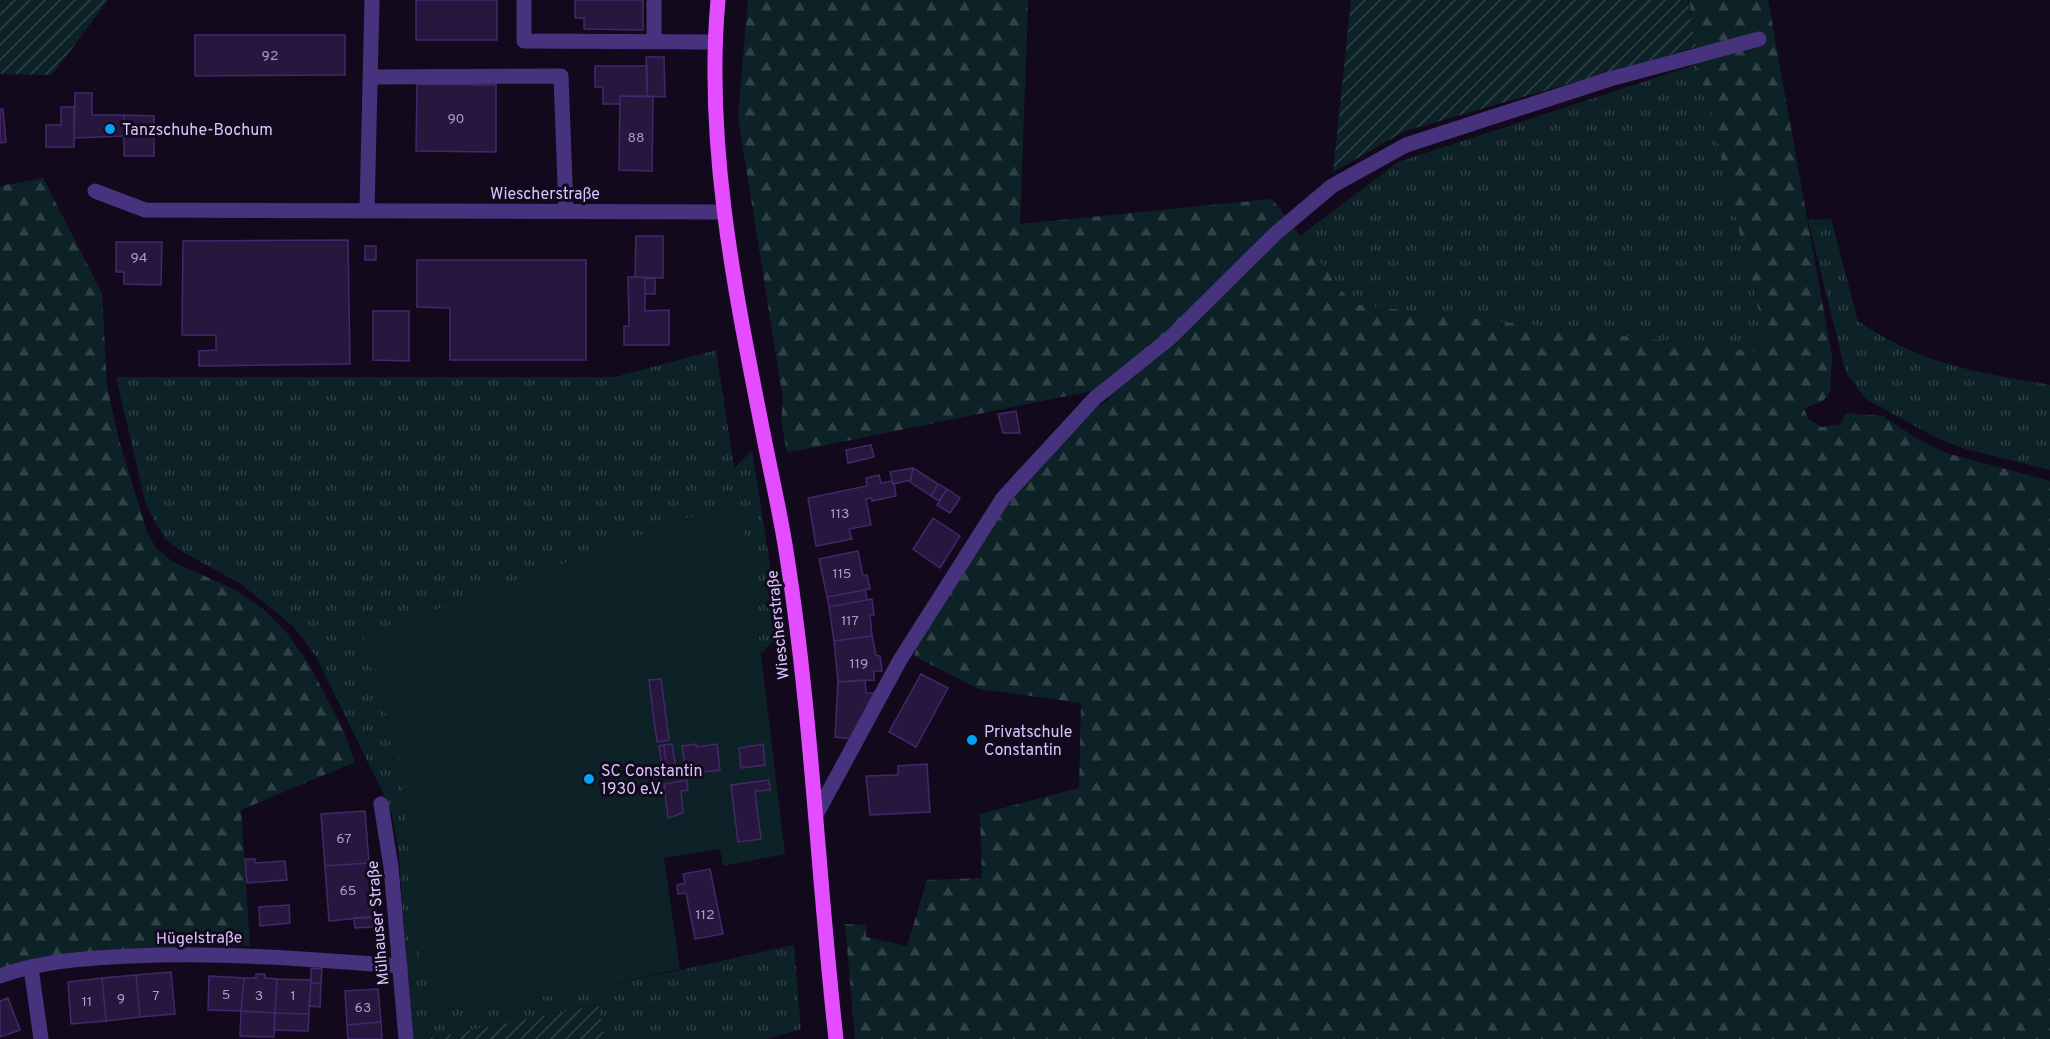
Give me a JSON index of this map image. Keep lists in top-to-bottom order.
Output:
{
  "streets": {
    "main road": ["Wiescherstraße"],
    "street": ["Mülhauser Straße", "Hügelstraße"]
  },
  "crossings": [
    ["Mülhauser Straße", "Hügelstraße"]
  ],
  "places": ["Tanzschuhe-Bochum", "Privatschule Constantin", "SC Constantin 1930 e.V."],
  "house_numbers": [
    "92",
    "90",
    "88",
    "94",
    "113",
    "115",
    "117",
    "119",
    "67",
    "65",
    "112",
    "5",
    "7",
    "3",
    "1",
    "9",
    "11",
    "63"
  ]
}
